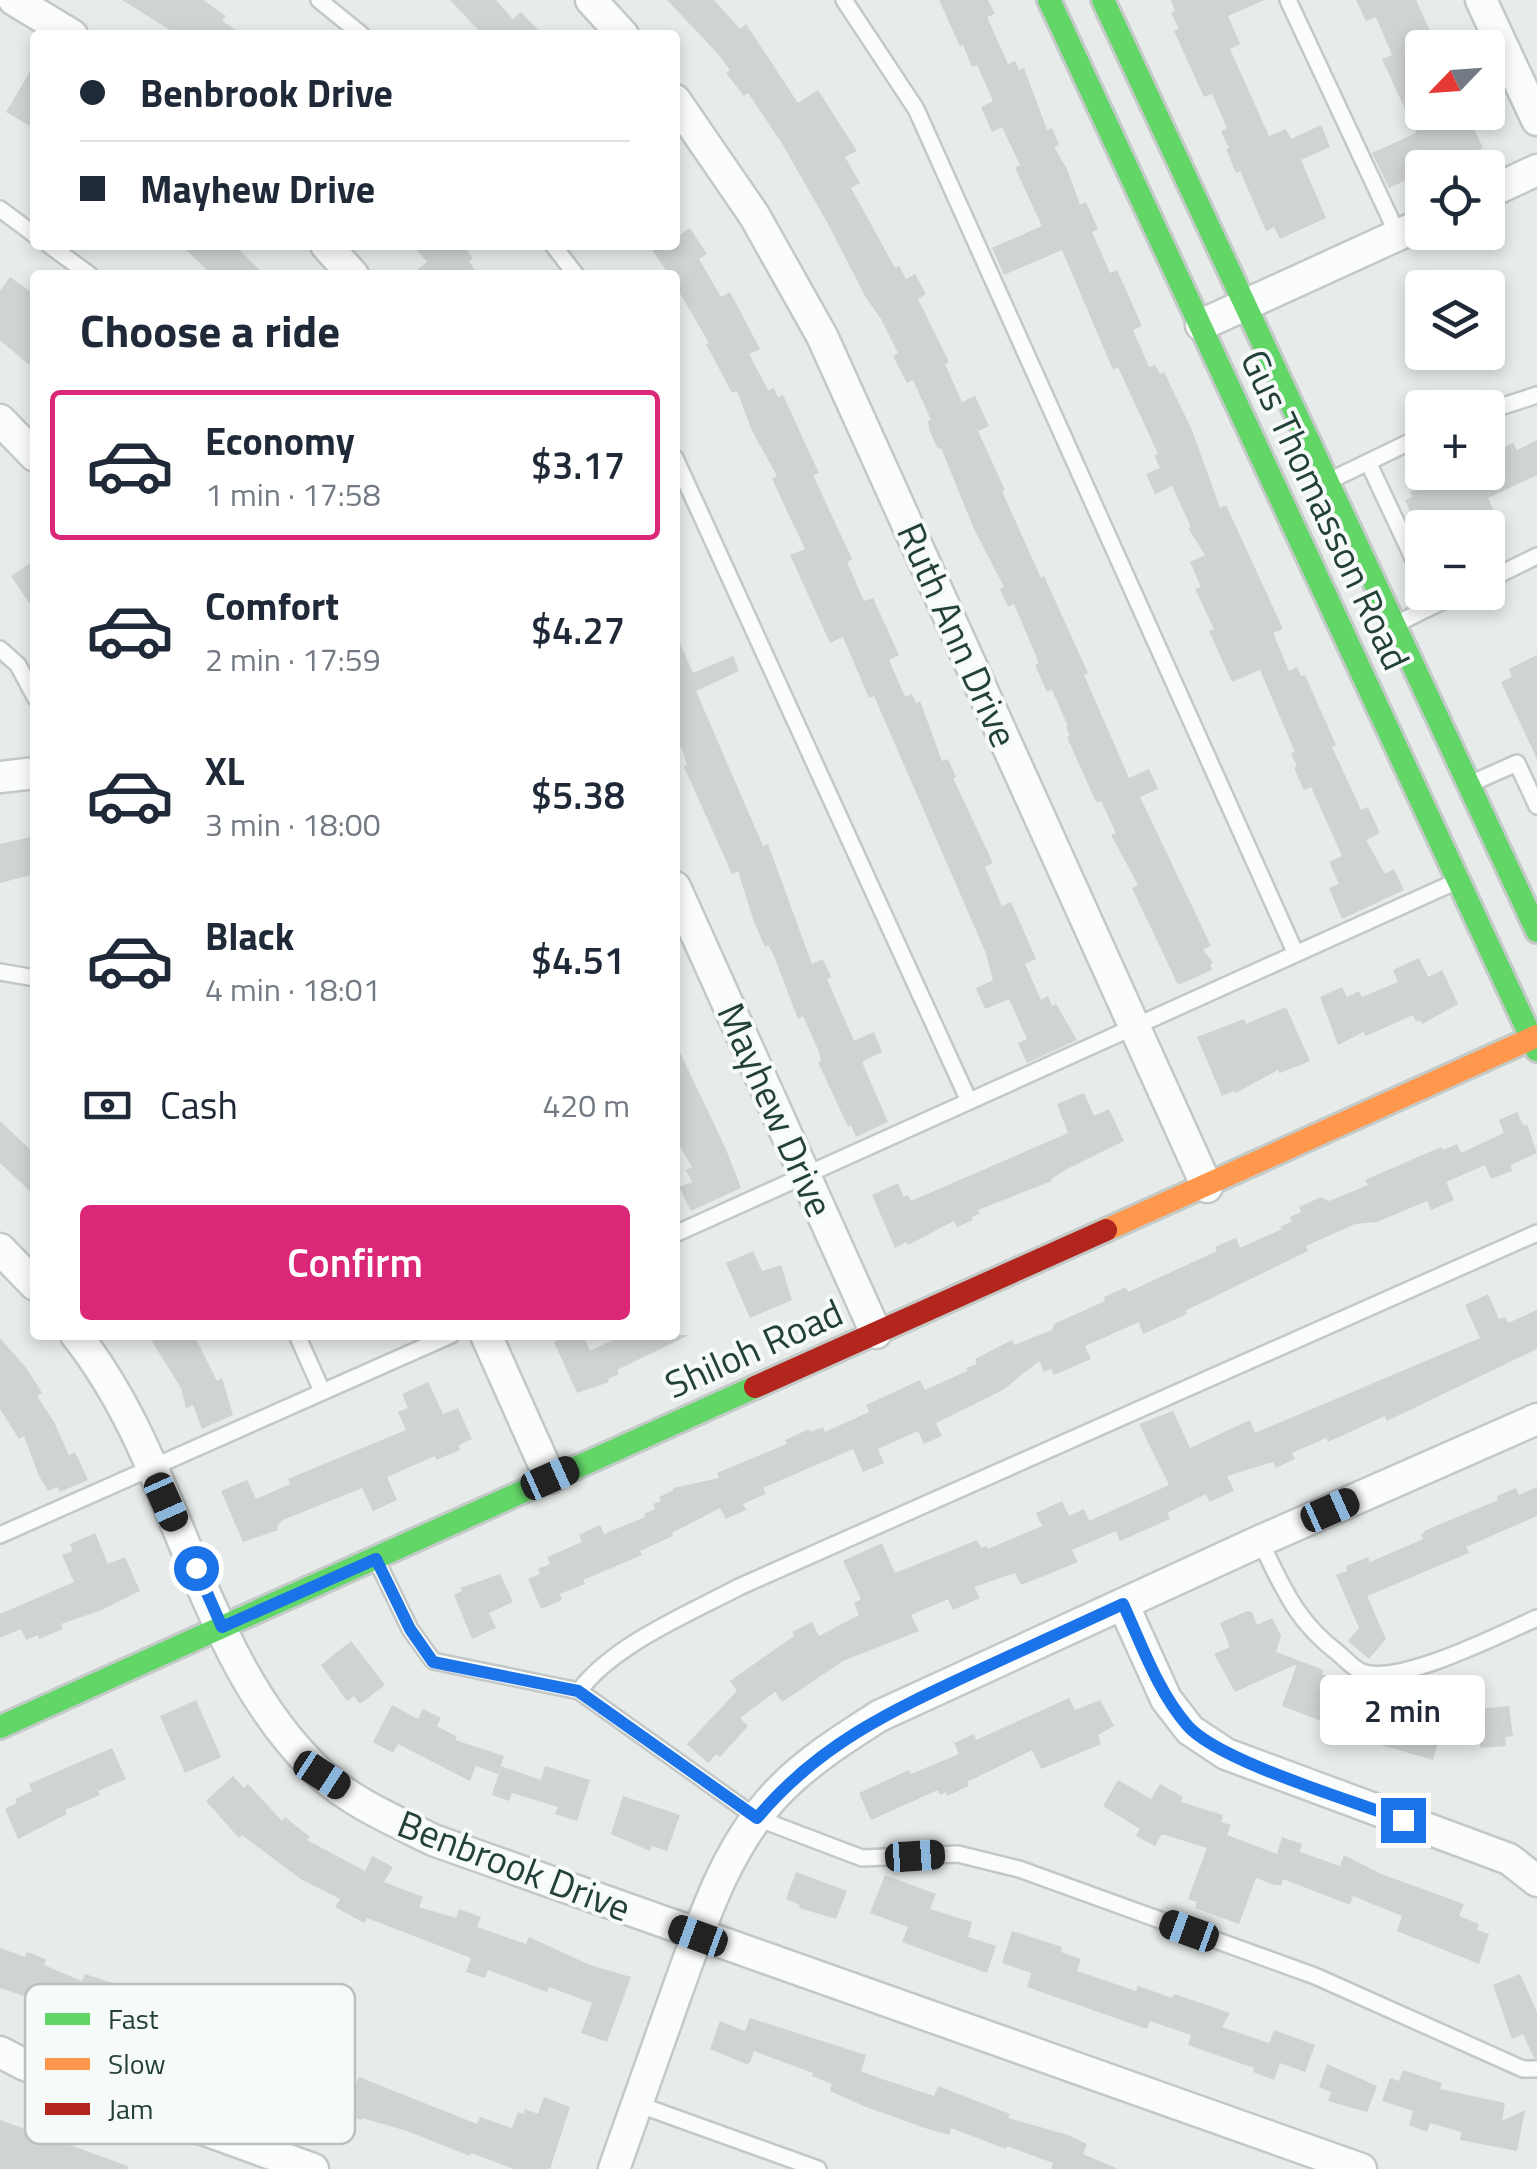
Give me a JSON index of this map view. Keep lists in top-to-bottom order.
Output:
{
  "streets": {
    "main road": ["Gus Thomasson Road", "Shiloh Road"],
    "street": ["Ruth Ann Drive", "Mayhew Drive", "Benbrook Drive"]
  },
  "crossings": [
    ["Gus Thomasson Road", "Shiloh Road"],
    ["Ruth Ann Drive", "Shiloh Road"],
    ["Mayhew Drive", "Shiloh Road"],
    ["Shiloh Road", "Benbrook Drive"]
  ],
  "legend": ["Fast", "Slow", "Jam"],
  "north": "bottom left",
  "page": {
    "map_buttons": ["+", "−"],
    "banner": ["Benbrook Drive", "Mayhew Drive"],
    "heading": "Choose a ride",
    "list": [
      {
        "name": "Economy",
        "note": "1 min · 17:58",
        "value": "$3.17"
      },
      {
        "name": "Comfort",
        "note": "2 min · 17:59",
        "value": "$4.27"
      },
      {
        "name": "XL",
        "note": "3 min · 18:00",
        "value": "$5.38"
      },
      {
        "name": "Black",
        "note": "4 min · 18:01",
        "value": "$4.51"
      }
    ],
    "pay": ["Cash", "420 m"],
    "buttons": "Confirm",
    "bubble": "2 min"
  }
}
